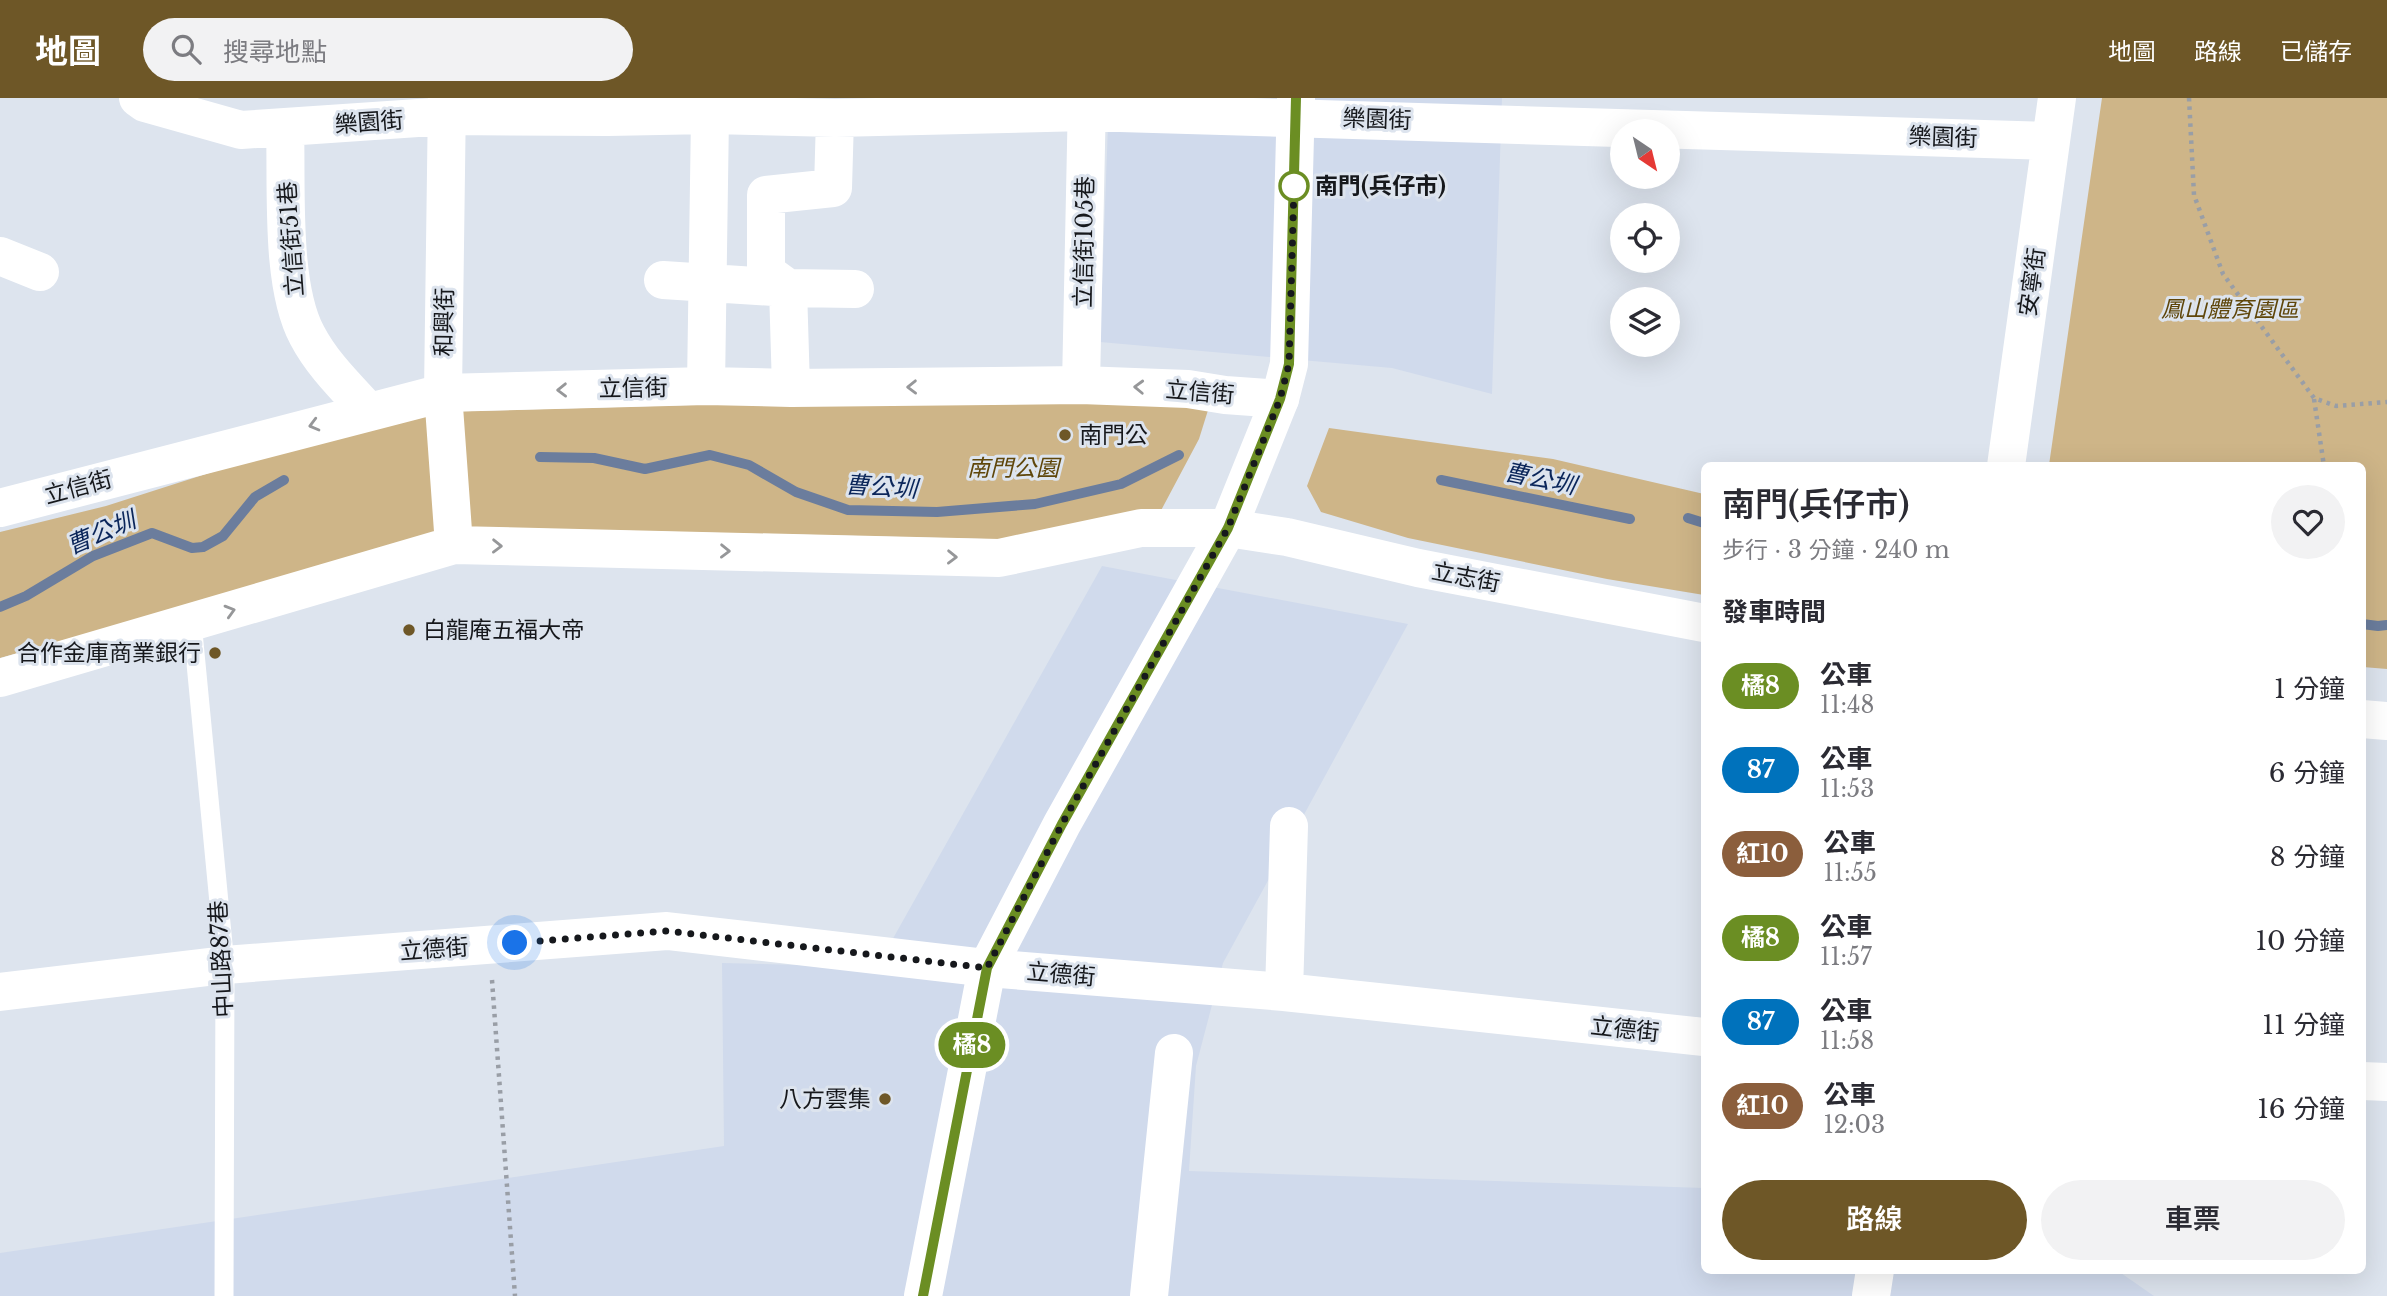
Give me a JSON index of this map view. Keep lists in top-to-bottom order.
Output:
{
  "streets": {
    "street": [
      "樂園街",
      "立信街51巷",
      "立信街105巷",
      "安寧街",
      "和興街",
      "立信街",
      "立志街",
      "立德街"
    ],
    "lane": ["中山路87巷"]
  },
  "crossings": [
    ["樂園街", "立信街51巷"],
    ["樂園街", "立信街105巷"],
    ["樂園街", "安寧街"],
    ["樂園街", "和興街"],
    ["立信街51巷", "立信街"],
    ["立信街105巷", "立信街"],
    ["和興街", "立信街"],
    ["立德街", "中山路87巷"]
  ],
  "water": ["曹公圳"],
  "parks": ["鳳山體育園區", "南門公園"],
  "places": [
    "南門(兵仔市)",
    "南門公",
    "白龍庵五福大帝",
    "合作金庫商業銀行",
    "八方雲集"
  ],
  "lines": ["bus line 橘8"],
  "north": "bottom right",
  "page": {
    "header": "地圖",
    "search": "搜尋地點",
    "nav": ["地圖", "路線", "已儲存"],
    "on_map": "橘8",
    "heading": [
      ["南門(兵仔市)", "步行 · 3 分鐘 · 240 m"],
      "發車時間"
    ],
    "list": [
      {
        "mark": "橘8",
        "name": "公車",
        "note": "11:48",
        "value": "1 分鐘"
      },
      {
        "mark": "87",
        "name": "公車",
        "note": "11:53",
        "value": "6 分鐘"
      },
      {
        "mark": "紅10",
        "name": "公車",
        "note": "11:55",
        "value": "8 分鐘"
      },
      {
        "mark": "橘8",
        "name": "公車",
        "note": "11:57",
        "value": "10 分鐘"
      },
      {
        "mark": "87",
        "name": "公車",
        "note": "11:58",
        "value": "11 分鐘"
      },
      {
        "mark": "紅10",
        "name": "公車",
        "note": "12:03",
        "value": "16 分鐘"
      }
    ],
    "buttons": ["路線", "車票"]
  }
}
